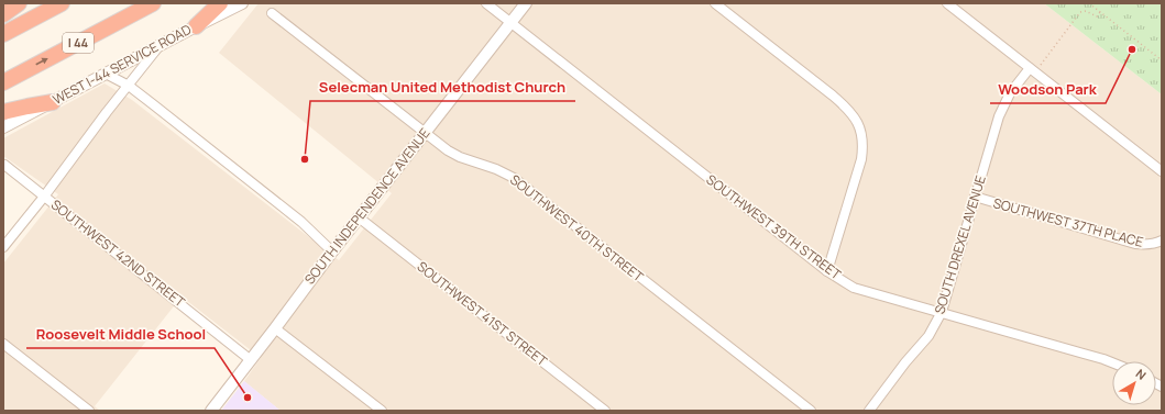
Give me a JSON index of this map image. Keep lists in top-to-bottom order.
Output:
{
  "streets": {
    "highway": ["I 44"],
    "street": [
      "WEST I-44 SERVICE ROAD",
      "SOUTH INDEPENDENCE AVENUE",
      "SOUTHWEST 37TH PLACE",
      "SOUTHWEST 39TH STREET",
      "SOUTHWEST 40TH STREET",
      "SOUTH DREXEL AVENUE",
      "SOUTHWEST 42ND STREET",
      "SOUTHWEST 41ST STREET"
    ]
  },
  "crossings": [
    ["SOUTH INDEPENDENCE AVENUE", "SOUTHWEST 39TH STREET"],
    ["SOUTH INDEPENDENCE AVENUE", "SOUTHWEST 40TH STREET"],
    ["SOUTH INDEPENDENCE AVENUE", "SOUTHWEST 42ND STREET"],
    ["SOUTH INDEPENDENCE AVENUE", "SOUTHWEST 41ST STREET"],
    ["SOUTHWEST 37TH PLACE", "SOUTH DREXEL AVENUE"],
    ["SOUTHWEST 39TH STREET", "SOUTH DREXEL AVENUE"]
  ],
  "places": ["Woodson Park", "Selecman United Methodist Church", "Roosevelt Middle School"],
  "north": "top right"
}
